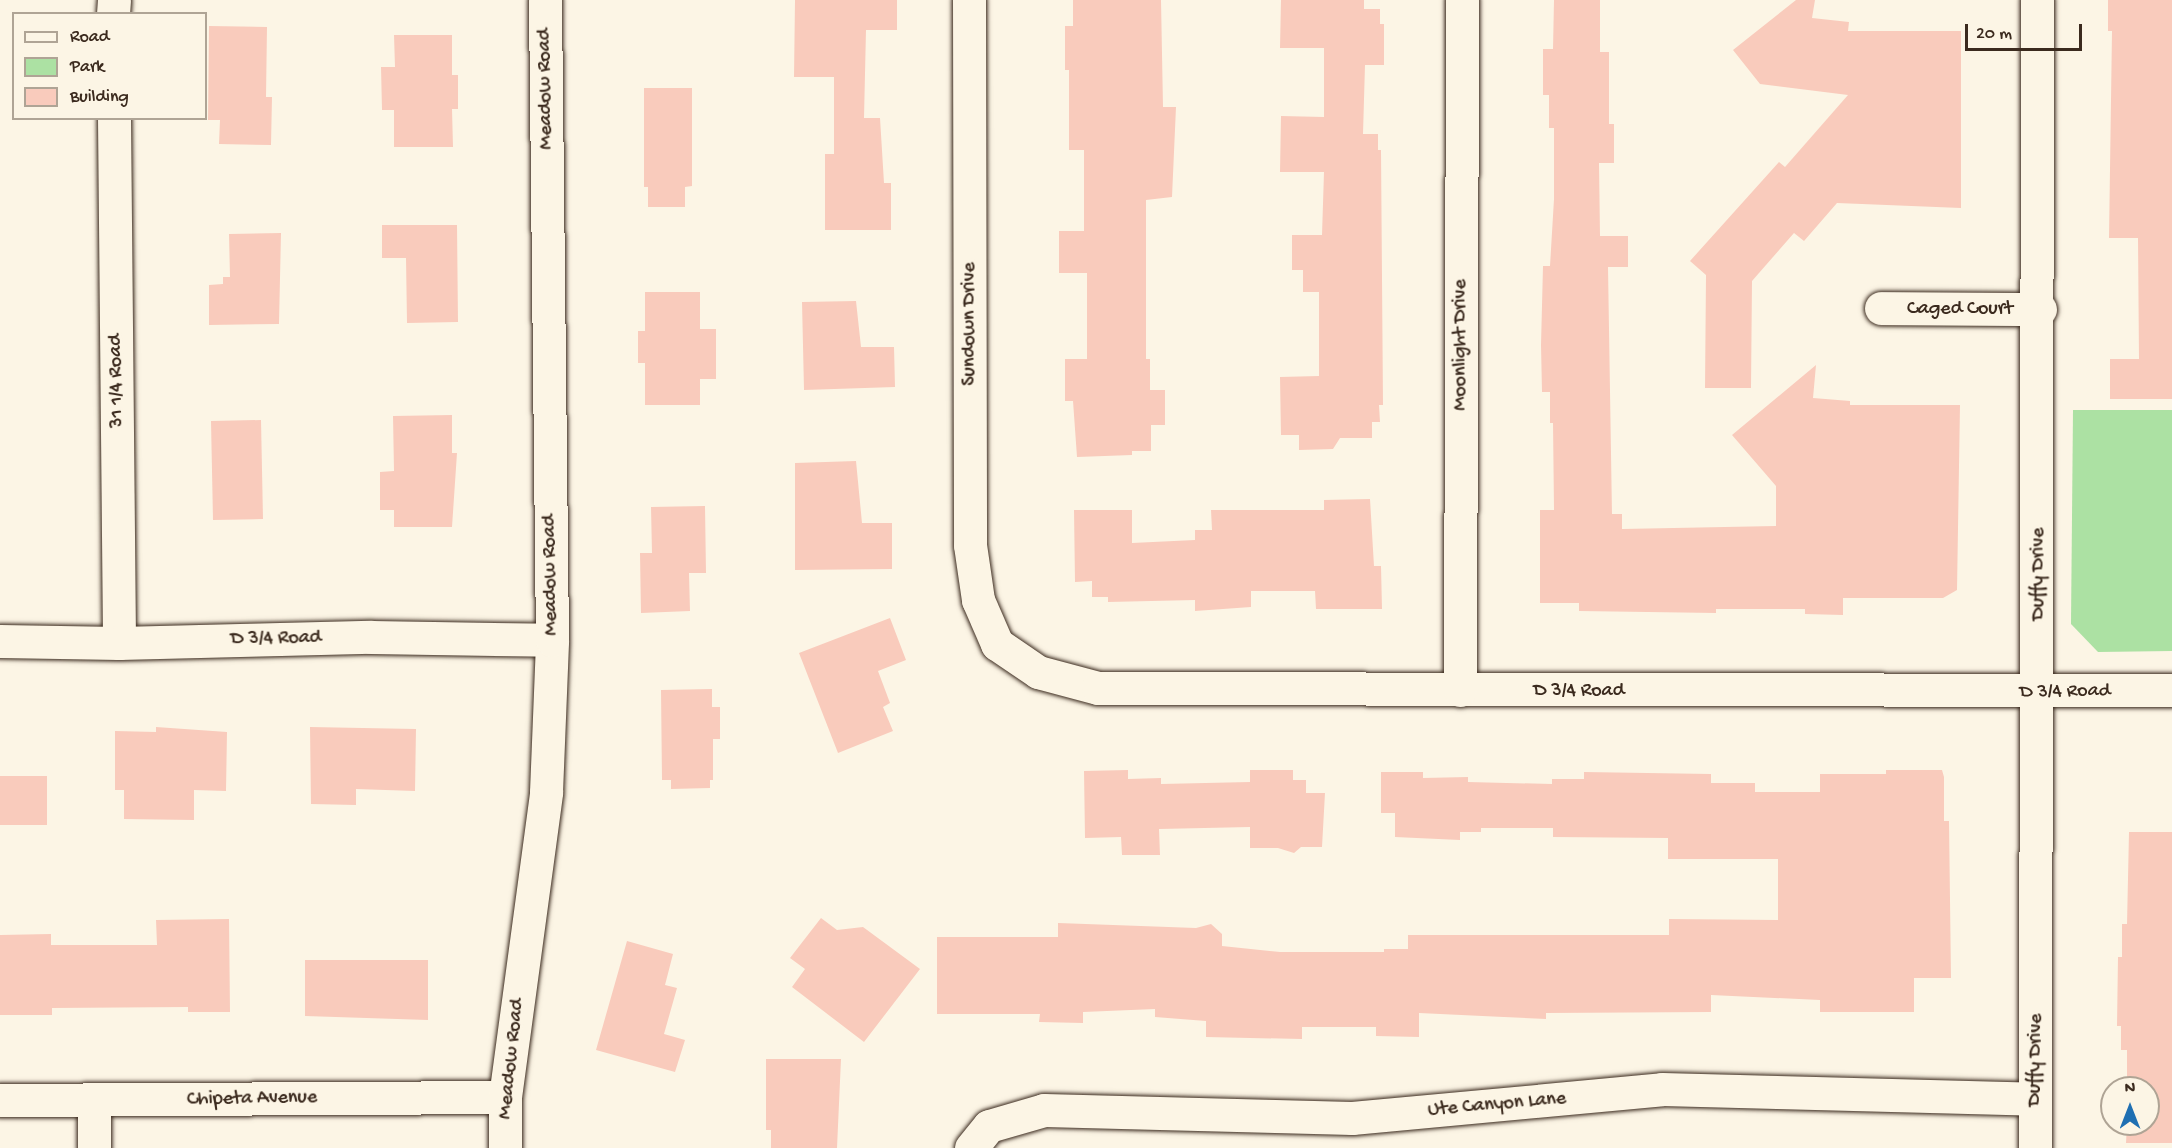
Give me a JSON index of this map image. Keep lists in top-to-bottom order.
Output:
{
  "streets": {
    "street": [
      "Meadow Road",
      "Caged Court",
      "Sundown Drive",
      "Moonlight Drive",
      "31 1/4 Road",
      "Duffy Drive",
      "D 3/4 Road",
      "Chipeta Avenue",
      "Ute Canyon Lane"
    ]
  },
  "crossings": [
    ["Meadow Road", "D 3/4 Road"],
    ["Meadow Road", "Chipeta Avenue"],
    ["Caged Court", "Duffy Drive"],
    ["Sundown Drive", "D 3/4 Road"],
    ["Moonlight Drive", "D 3/4 Road"],
    ["31 1/4 Road", "D 3/4 Road"],
    ["Duffy Drive", "D 3/4 Road"],
    ["Duffy Drive", "Ute Canyon Lane"]
  ],
  "legend": ["Road", "Park", "Building"],
  "scale_bar": "20 m",
  "north": "top"
}
